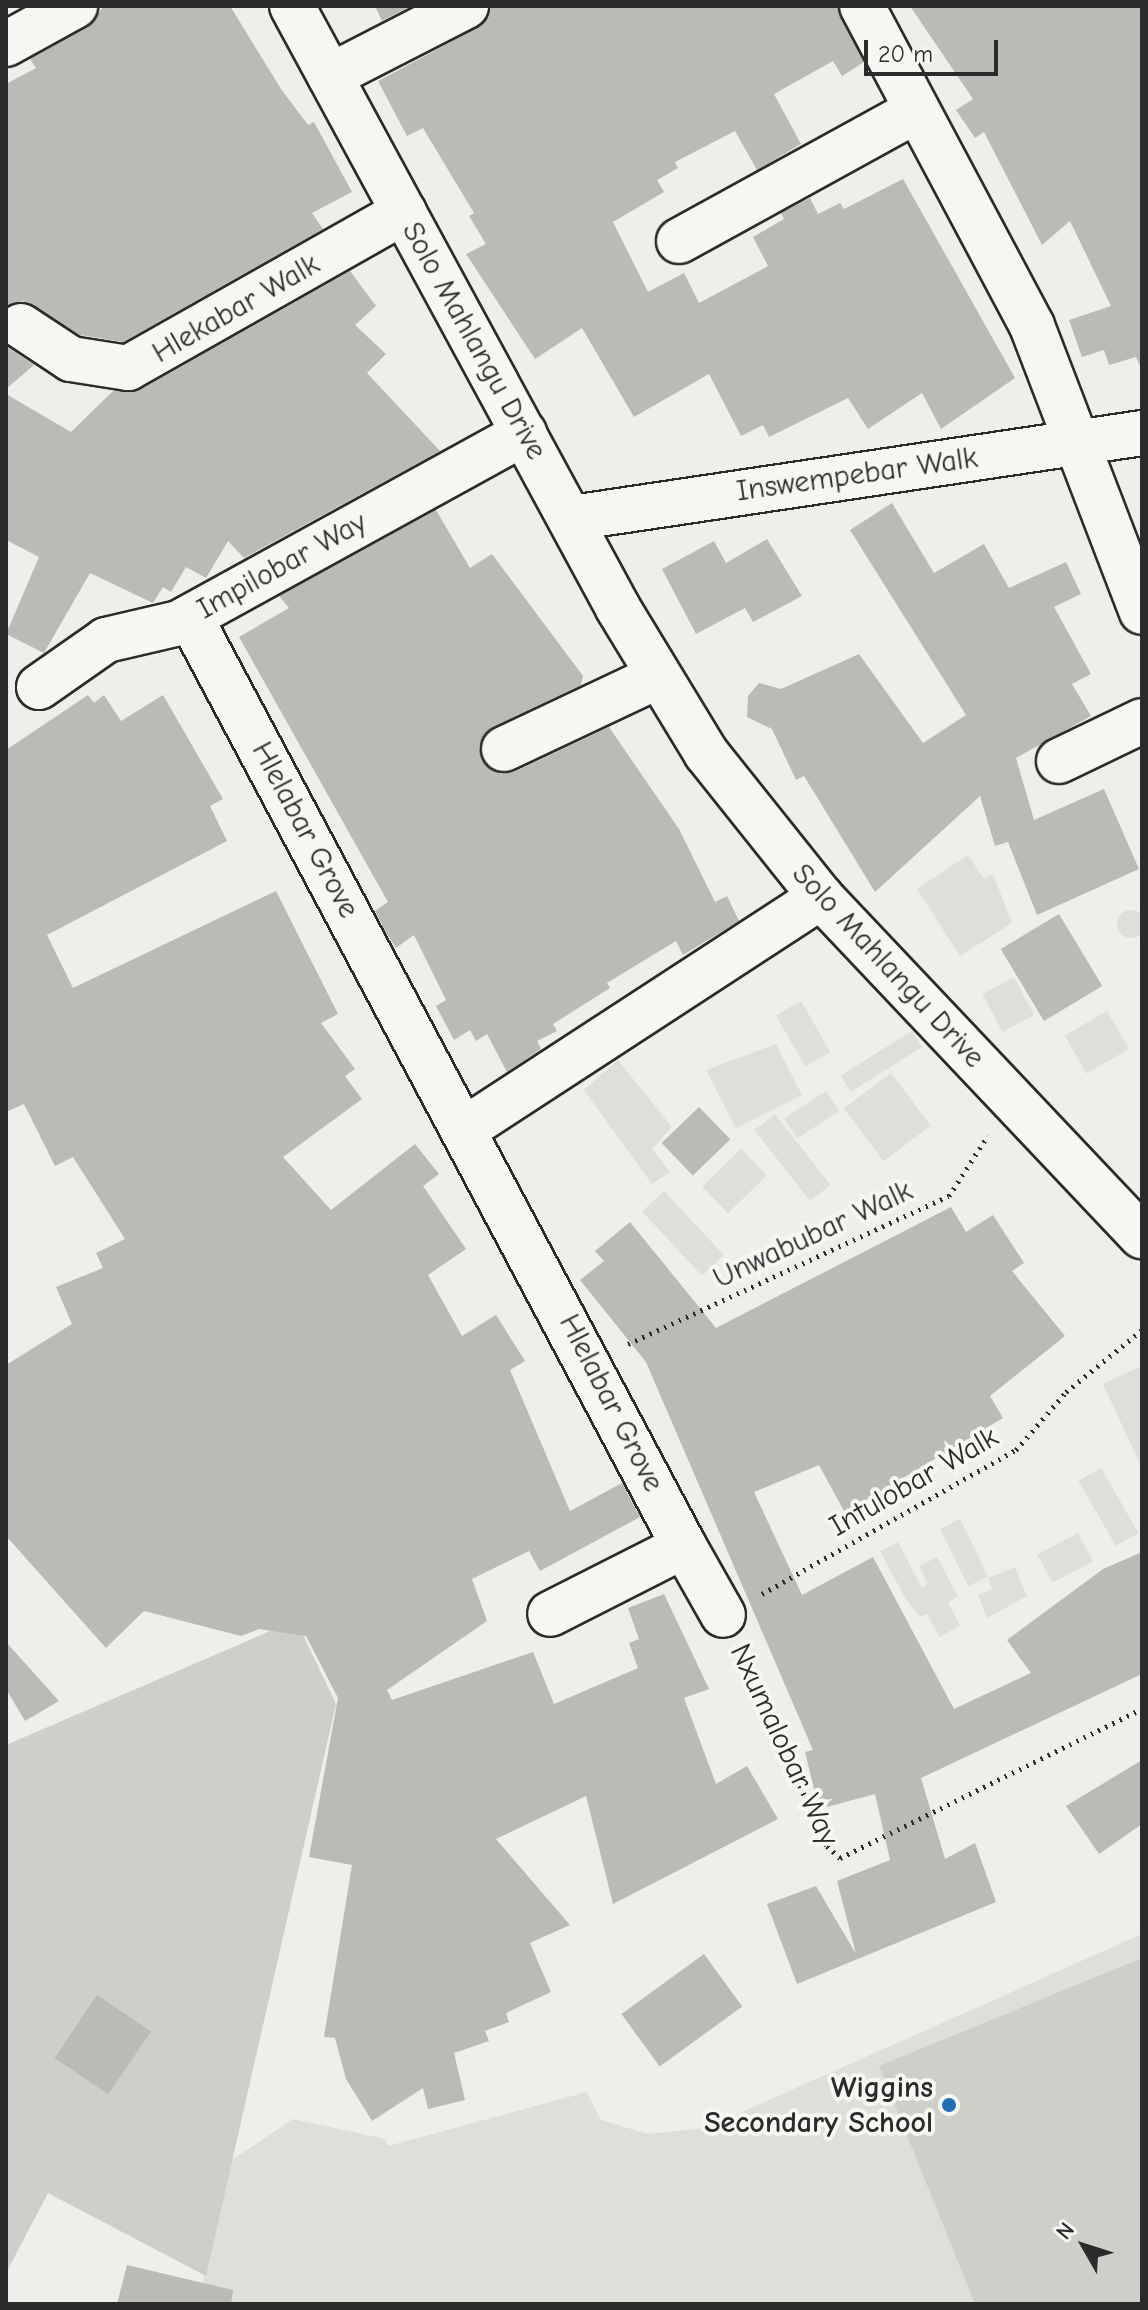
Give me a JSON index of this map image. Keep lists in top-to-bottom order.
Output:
{
  "streets": {
    "street": [
      "Hlekabar Walk",
      "Solo Mahlangu Drive",
      "Inswempebar Walk",
      "Impilobar Way",
      "Hlelabar Grove",
      "Nxumalobar Way"
    ],
    "path": ["Unwabubar Walk", "Intulobar Walk"]
  },
  "crossings": [
    ["Hlekabar Walk", "Solo Mahlangu Drive"],
    ["Solo Mahlangu Drive", "Inswempebar Walk"],
    ["Solo Mahlangu Drive", "Impilobar Way"],
    ["Solo Mahlangu Drive", "Unwabubar Walk"],
    ["Impilobar Way", "Hlelabar Grove"],
    ["Hlelabar Grove", "Unwabubar Walk"],
    ["Hlelabar Grove", "Nxumalobar Way"],
    ["Intulobar Walk", "Nxumalobar Way"]
  ],
  "places": ["Wiggins Secondary School"],
  "scale_bar": "20 m",
  "north": "top left"
}
